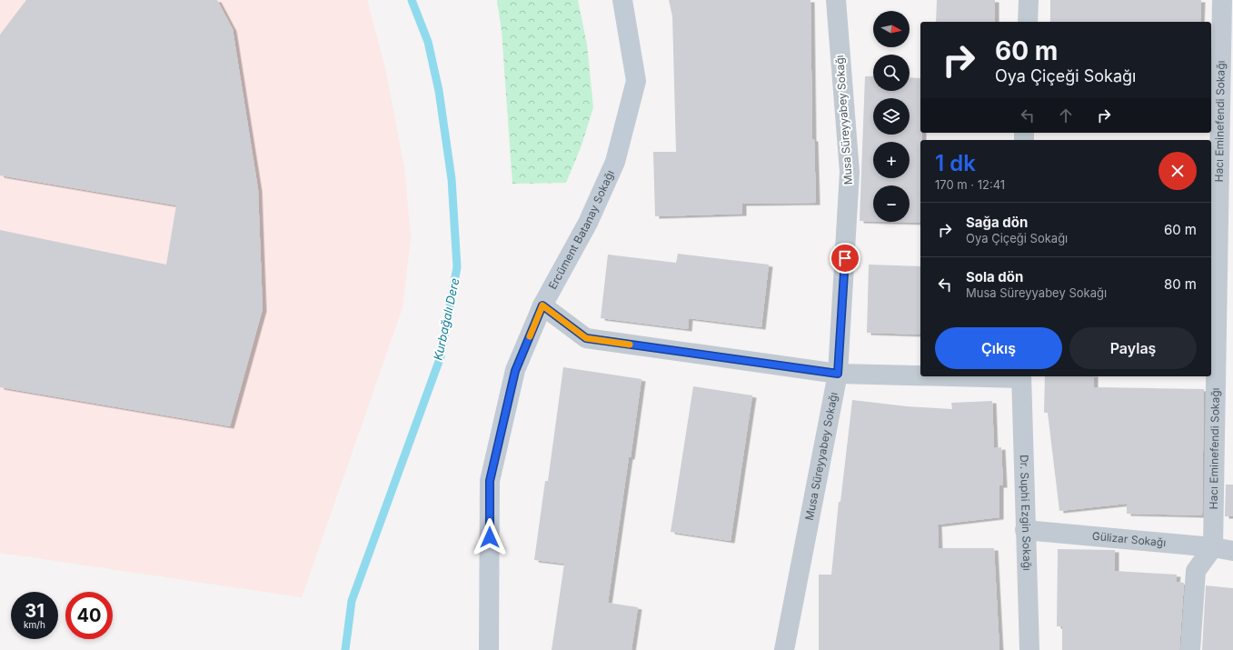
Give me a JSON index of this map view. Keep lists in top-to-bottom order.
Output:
{
  "streets": {
    "street": [
      "Musa Süreyyabey Sokağı",
      "Hacı Eminefendi Sokağı",
      "Ercüment Batanay Sokağı",
      "Dr. Suphi Ezgin Sokağı",
      "Gülizar Sokağı"
    ]
  },
  "crossings": [
    ["Hacı Eminefendi Sokağı", "Gülizar Sokağı"],
    ["Dr. Suphi Ezgin Sokağı", "Gülizar Sokağı"]
  ],
  "water": ["Kurbağalı Dere"],
  "north": "right",
  "page": {
    "map_buttons": ["+", "−"],
    "turn": ["60 m", "Oya Çiçeği Sokağı"],
    "heading": ["1 dk", "170 m · 12:41"],
    "list": [
      {
        "name": "Sağa dön",
        "note": "Oya Çiçeği Sokağı",
        "value": "60 m"
      },
      {
        "name": "Sola dön",
        "note": "Musa Süreyyabey Sokağı",
        "value": "80 m"
      }
    ],
    "buttons": ["Çıkış", "Paylaş"],
    "speed": "31 km/h",
    "limit": "40"
  }
}
